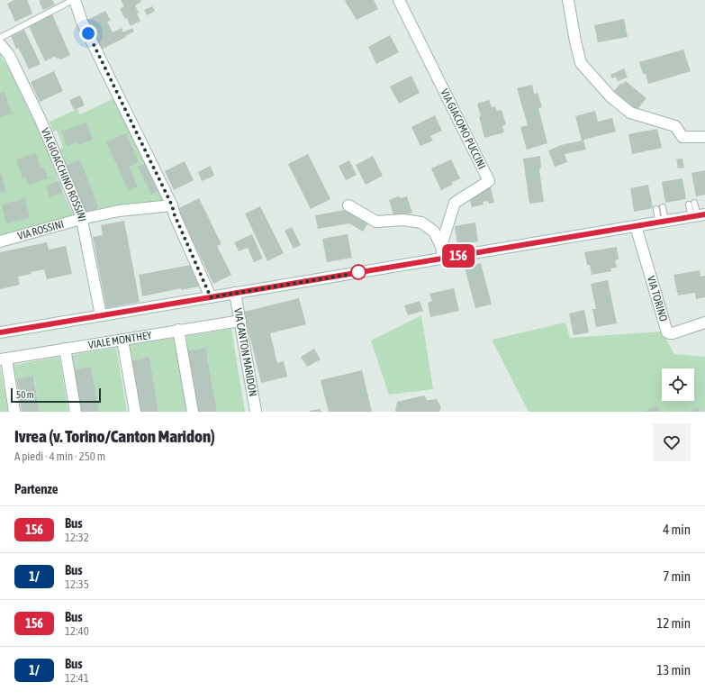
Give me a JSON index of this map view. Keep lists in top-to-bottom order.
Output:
{
  "streets": {
    "street": [
      "VIA GIACOMO PUCCINI",
      "VIA GIOACCHINO ROSSINI",
      "VIA ROSSINI",
      "VIA TORINO",
      "VIALE MONTHEY",
      "VIA CANTON MARIDON"
    ]
  },
  "crossings": [
    ["VIA GIOACCHINO ROSSINI", "VIA ROSSINI"],
    ["VIALE MONTHEY", "VIA CANTON MARIDON"]
  ],
  "lines": ["bus line 156"],
  "scale_bar": "50 m",
  "page": {
    "on_map": "156",
    "scale": "50 m",
    "heading": [
      ["Ivrea (v. Torino/Canton Maridon)", "A piedi · 4 min · 250 m"],
      "Partenze"
    ],
    "list": [
      {
        "mark": "156",
        "name": "Bus",
        "note": "12:32",
        "value": "4 min"
      },
      {
        "mark": "1/",
        "name": "Bus",
        "note": "12:35",
        "value": "7 min"
      },
      {
        "mark": "156",
        "name": "Bus",
        "note": "12:40",
        "value": "12 min"
      },
      {
        "mark": "1/",
        "name": "Bus",
        "note": "12:41",
        "value": "13 min"
      }
    ]
  }
}
